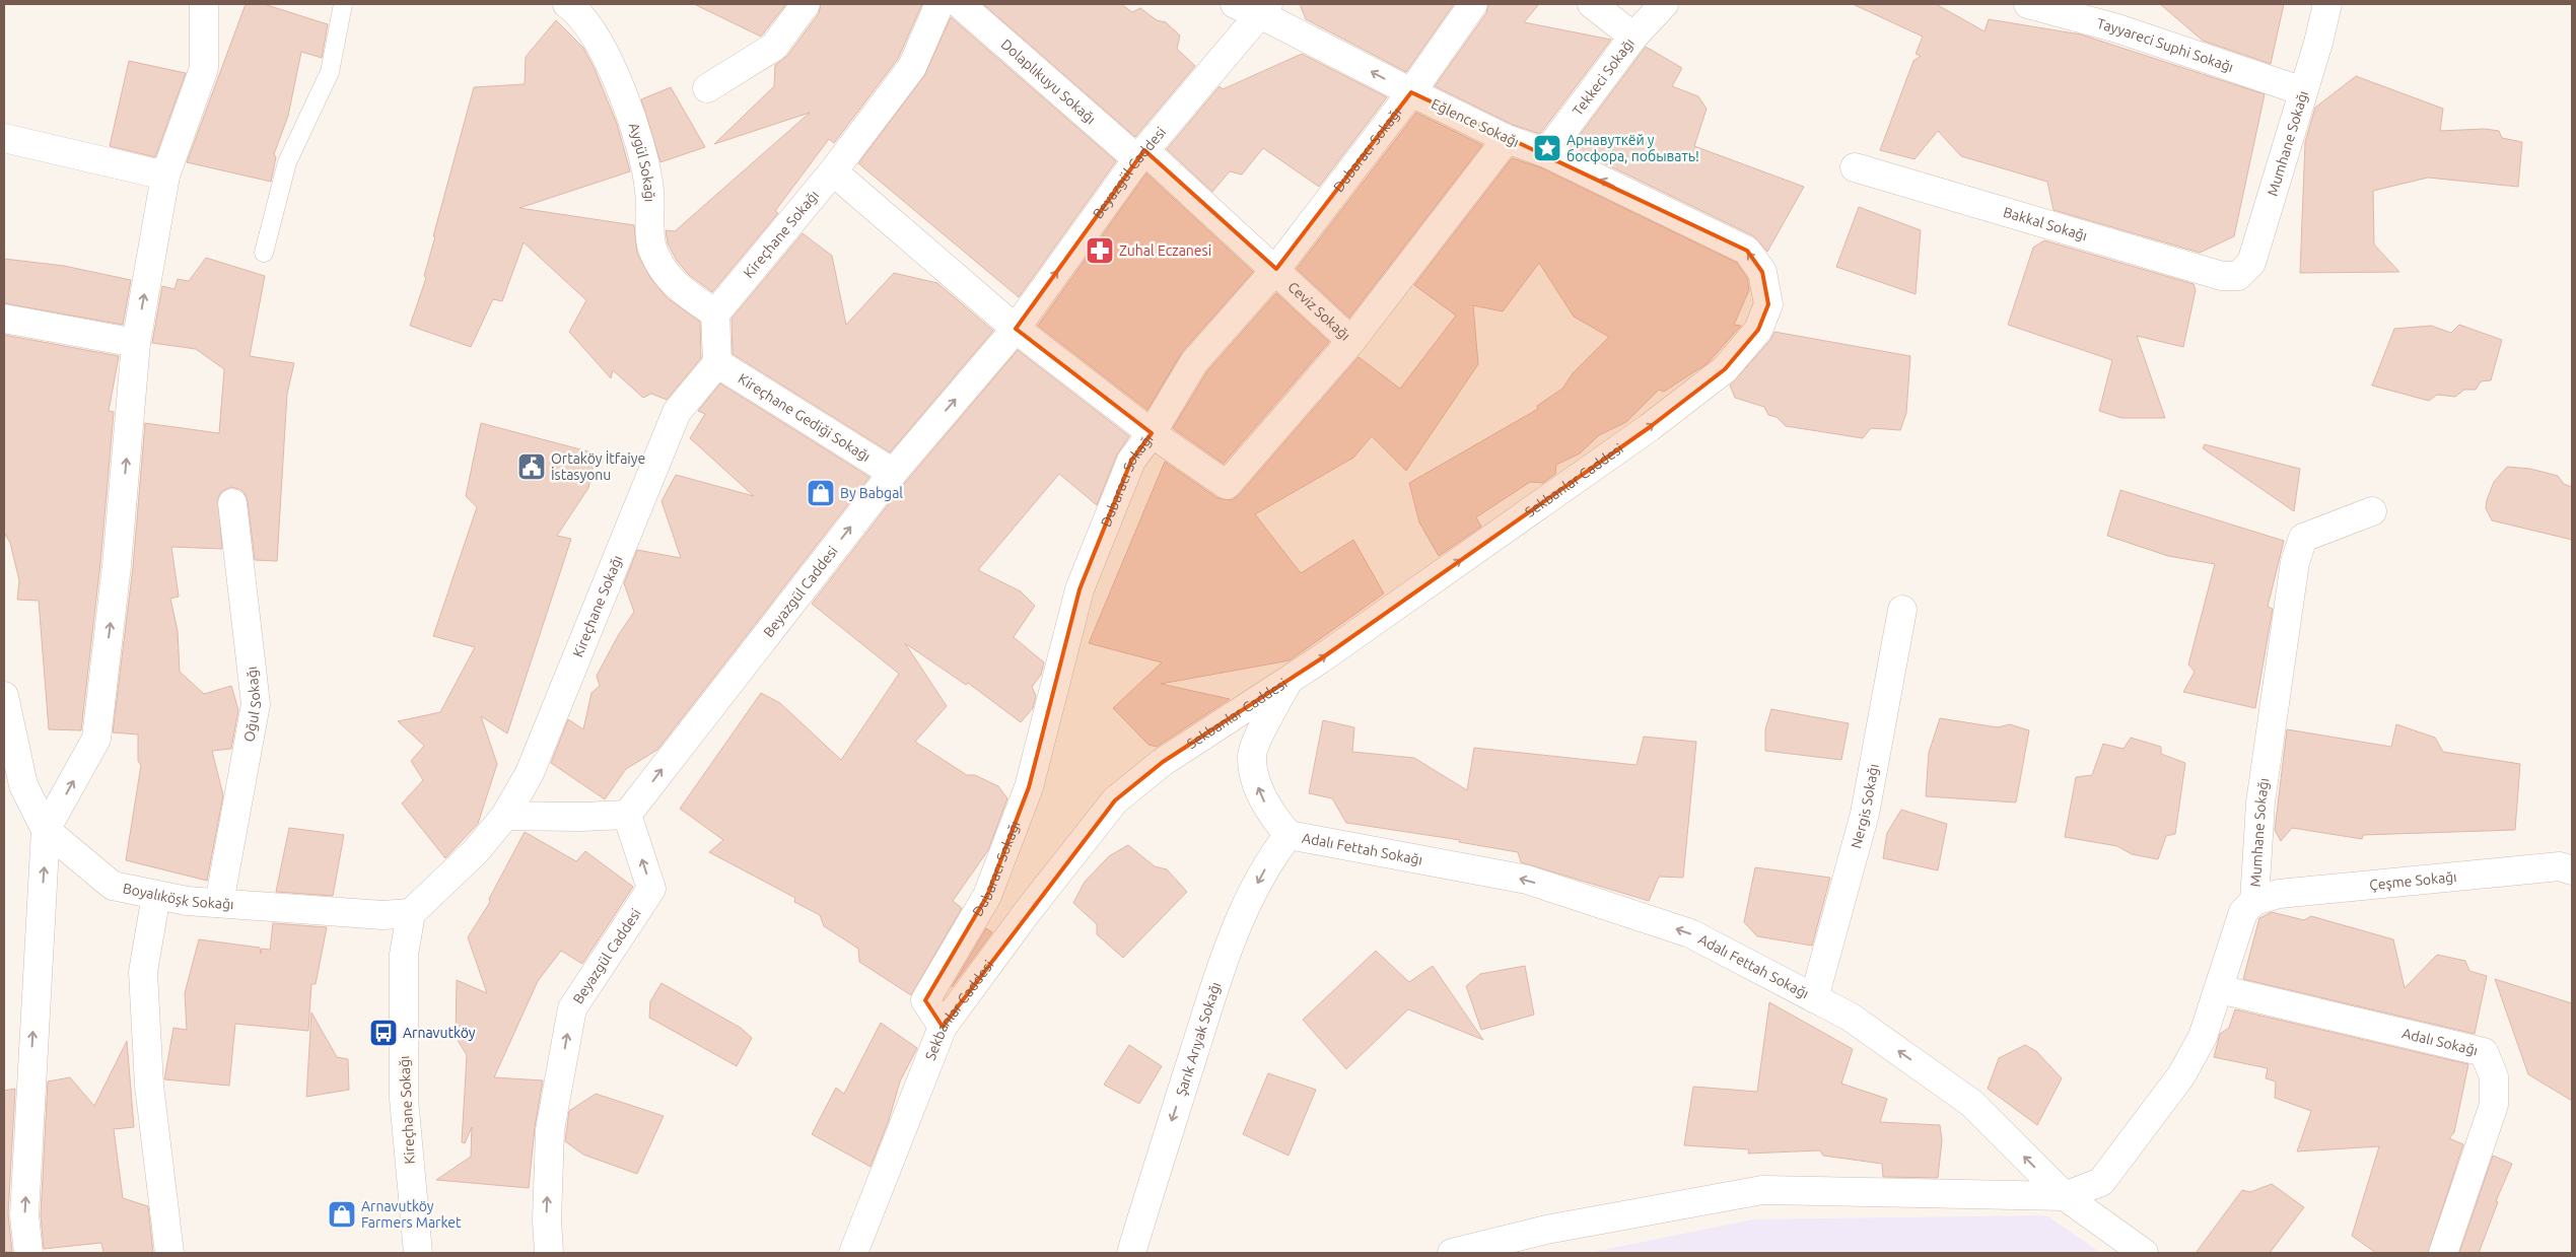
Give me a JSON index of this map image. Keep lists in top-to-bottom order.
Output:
{
  "streets": {
    "street": [
      "Tayyareci Suphi Sokağı",
      "Tekkeci Sokağı",
      "Dolaplıkuyu Sokağı",
      "Eğlence Sokağı",
      "Mumhane Sokağı",
      "Dubaracı Sokağı",
      "Aygül Sokağı",
      "Beyazgül Caddesi",
      "Bakkal Sokağı",
      "Kireçhane Sokağı",
      "Ceviz Sokağı",
      "Kireçhane Gediği Sokağı",
      "Sekbanlar Caddesi",
      "Oğul Sokağı",
      "Nergis Sokağı",
      "Adalı Fettah Sokağı",
      "Çeşme Sokağı",
      "Boyalıköşk Sokağı",
      "Şarık Arıyak Sokağı",
      "Adalı Sokağı"
    ]
  },
  "crossings": [
    ["Tayyareci Suphi Sokağı", "Mumhane Sokağı"],
    ["Tekkeci Sokağı", "Eğlence Sokağı"],
    ["Dolaplıkuyu Sokağı", "Beyazgül Caddesi"],
    ["Dolaplıkuyu Sokağı", "Ceviz Sokağı"],
    ["Eğlence Sokağı", "Dubaracı Sokağı"],
    ["Eğlence Sokağı", "Beyazgül Caddesi"],
    ["Eğlence Sokağı", "Ceviz Sokağı"],
    ["Eğlence Sokağı", "Sekbanlar Caddesi"],
    ["Mumhane Sokağı", "Bakkal Sokağı"],
    ["Mumhane Sokağı", "Adalı Fettah Sokağı"],
    ["Mumhane Sokağı", "Çeşme Sokağı"],
    ["Mumhane Sokağı", "Adalı Sokağı"],
    ["Dubaracı Sokağı", "Ceviz Sokağı"],
    ["Dubaracı Sokağı", "Sekbanlar Caddesi"],
    ["Aygül Sokağı", "Kireçhane Sokağı"],
    ["Beyazgül Caddesi", "Ceviz Sokağı"],
    ["Beyazgül Caddesi", "Kireçhane Gediği Sokağı"],
    ["Kireçhane Sokağı", "Kireçhane Gediği Sokağı"],
    ["Kireçhane Sokağı", "Boyalıköşk Sokağı"],
    ["Oğul Sokağı", "Boyalıköşk Sokağı"],
    ["Nergis Sokağı", "Adalı Fettah Sokağı"],
    ["Adalı Fettah Sokağı", "Şarık Arıyak Sokağı"]
  ],
  "one_way": [
    "Eğlence Sokağı",
    "Beyazgül Caddesi",
    "Sekbanlar Caddesi",
    "Adalı Fettah Sokağı",
    "Şarık Arıyak Sokağı"
  ],
  "places": {
    "place": ["Арнавуткёй у босфора, побывать!"],
    "pharmacy": ["Zuhal Eczanesi"],
    "public building": ["Ortaköy İtfaiye İstasyonu"],
    "shop": ["By Babgal", "Arnavutköy Farmers Market"],
    "bus stop": ["Arnavutköy"]
  }
}
